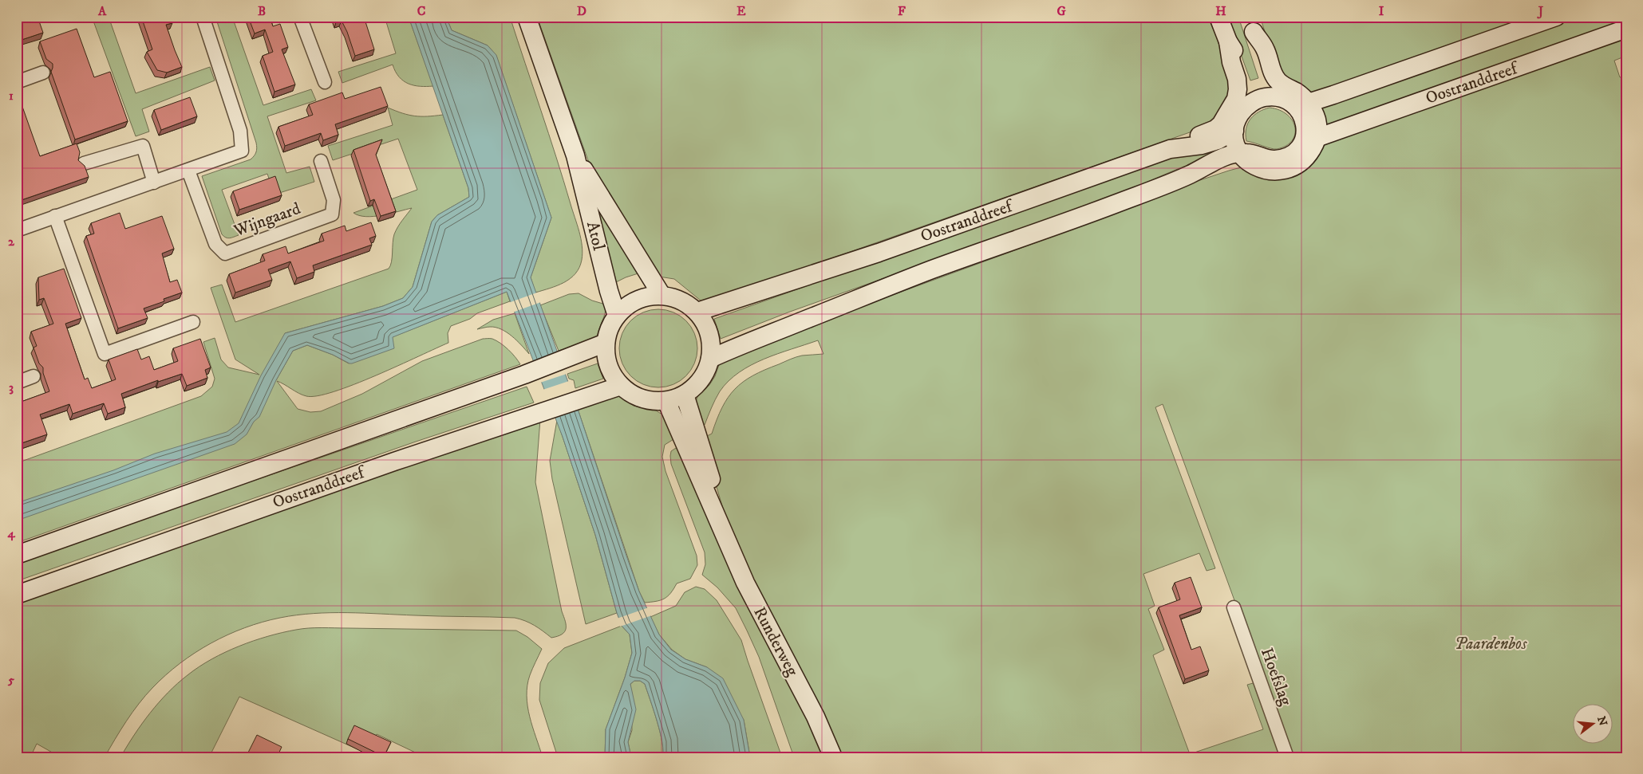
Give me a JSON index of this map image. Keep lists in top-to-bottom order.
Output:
{
  "streets": {
    "main road": ["Oostranddreef", "Atol", "Runderweg"],
    "street": ["Wijngaard", "Hoefslag"]
  },
  "crossings": [
    ["Oostranddreef", "Atol"],
    ["Oostranddreef", "Runderweg"],
    ["Atol", "Runderweg"]
  ],
  "parks": ["Paardenbos"],
  "north": "right",
  "grid": {
    "columns": [
      "A",
      "B",
      "C",
      "D",
      "E",
      "F",
      "G",
      "H",
      "I",
      "J"
    ],
    "rows": [
      "1",
      "2",
      "3",
      "4",
      "5"
    ]
  }
}
